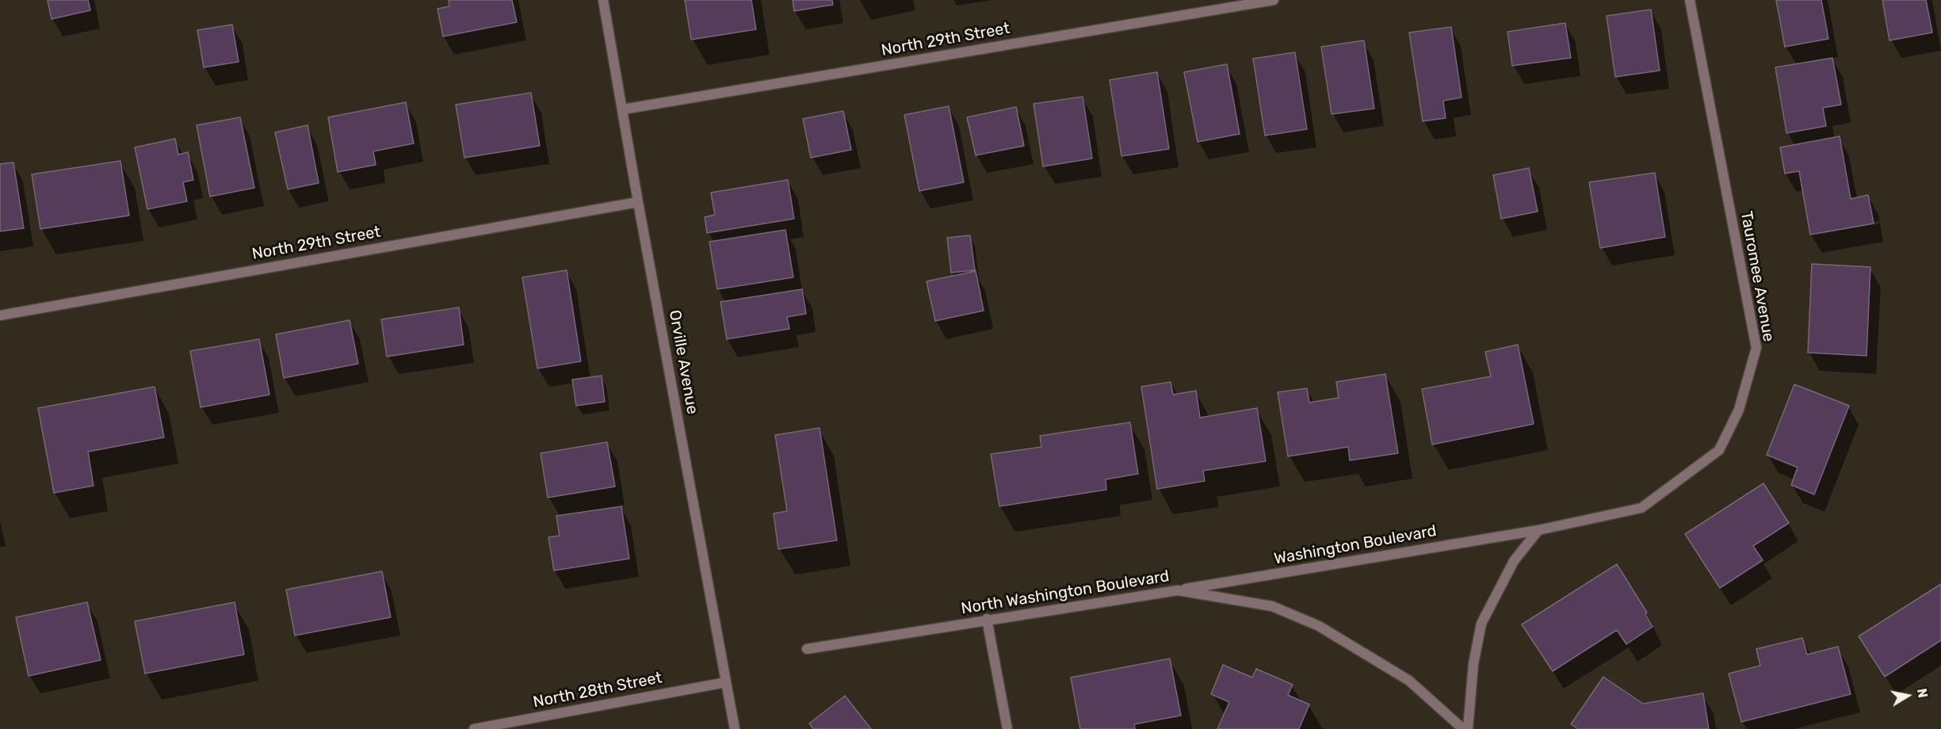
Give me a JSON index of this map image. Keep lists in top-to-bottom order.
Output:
{
  "streets": {
    "street": [
      "North 29th Street",
      "Tauromee Avenue",
      "Orville Avenue",
      "Washington Boulevard",
      "North Washington Boulevard",
      "North 28th Street"
    ]
  },
  "crossings": [
    ["North 29th Street", "Orville Avenue"],
    ["Tauromee Avenue", "Washington Boulevard"],
    ["Orville Avenue", "North 28th Street"],
    ["Washington Boulevard", "North Washington Boulevard"]
  ],
  "north": "right"
}
